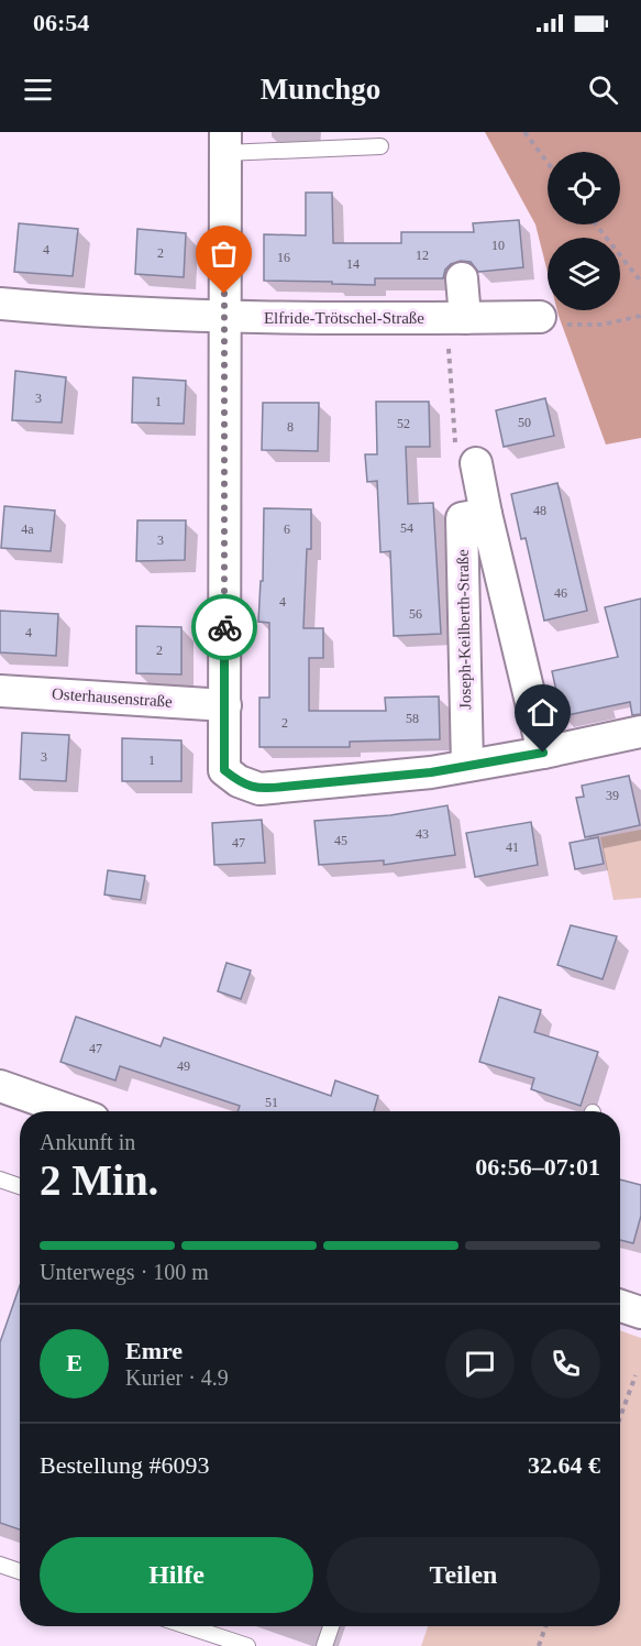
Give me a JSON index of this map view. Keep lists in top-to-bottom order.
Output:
{
  "streets": {
    "street": ["Elfride-Trötschel-Straße", "Joseph-Keilberth-Straße", "Osterhausenstraße"]
  },
  "house_numbers": [
    "10",
    "4",
    "2",
    "12",
    "16",
    "14",
    "3",
    "1",
    "50",
    "52",
    "8",
    "48",
    "54",
    "4a",
    "6",
    "3",
    "46",
    "4",
    "56",
    "4",
    "2",
    "58",
    "2",
    "3",
    "1",
    "39",
    "43",
    "45",
    "47",
    "41",
    "47",
    "49",
    "51"
  ],
  "page": {
    "status": "06:54",
    "header": "Munchgo",
    "heading": ["2 Min.", "Ankunft in", "06:56–07:01"],
    "panel": [
      "Emre",
      "Kurier · 4.9",
      "Bestellung #6093",
      "32.64 €"
    ],
    "bar": "Unterwegs · 100 m",
    "round": "E",
    "buttons": ["Hilfe", "Teilen"]
  }
}
